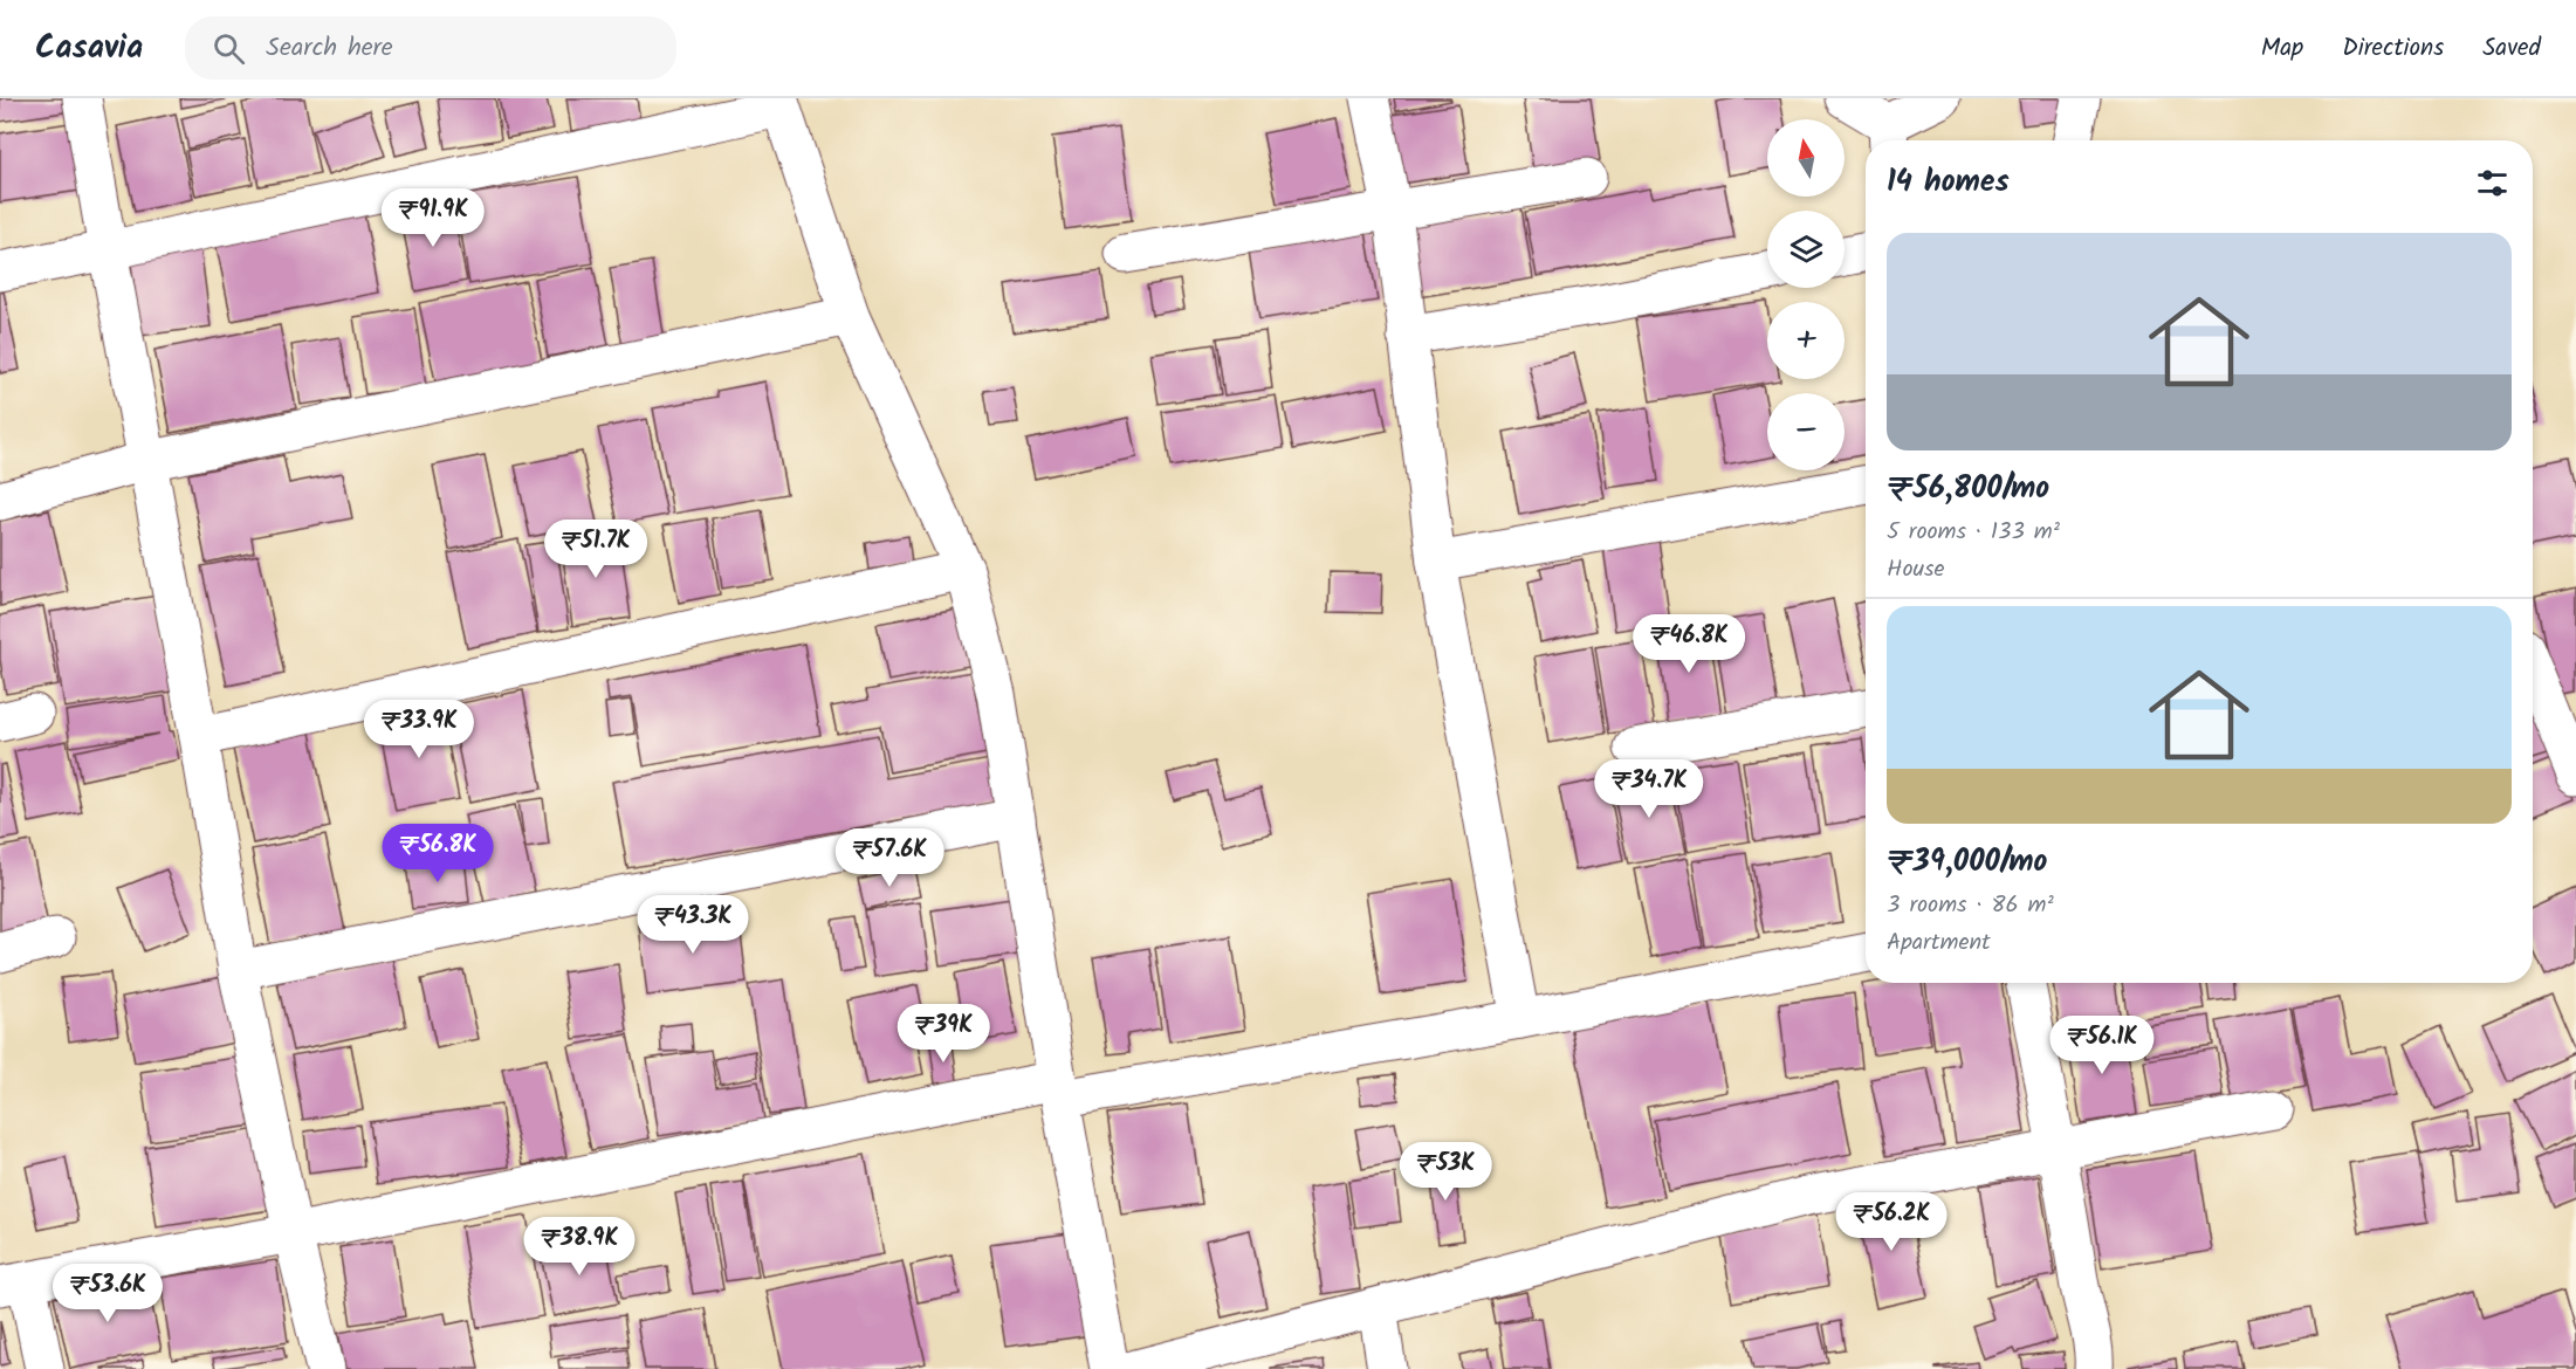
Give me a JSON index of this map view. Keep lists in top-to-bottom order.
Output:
{
  "north": "top",
  "page": {
    "header": "Casavia",
    "search": "Search here",
    "nav": ["Map", "Directions", "Saved"],
    "map_buttons": ["+", "−"],
    "heading": "14 homes",
    "price": [
      "₹91.9K",
      "₹51.7K",
      "₹46.8K",
      "₹33.9K",
      "₹34.7K",
      "₹56.8K",
      "₹57.6K",
      "₹43.3K",
      "₹39K",
      "₹56.1K",
      "₹53K",
      "₹56.2K",
      "₹38.9K",
      "₹53.6K"
    ],
    "list": [
      {
        "name": "₹56,800/mo",
        "note": "5 rooms · 133 m² · House"
      },
      {
        "name": "₹39,000/mo",
        "note": "3 rooms · 86 m² · Apartment"
      }
    ]
  }
}
